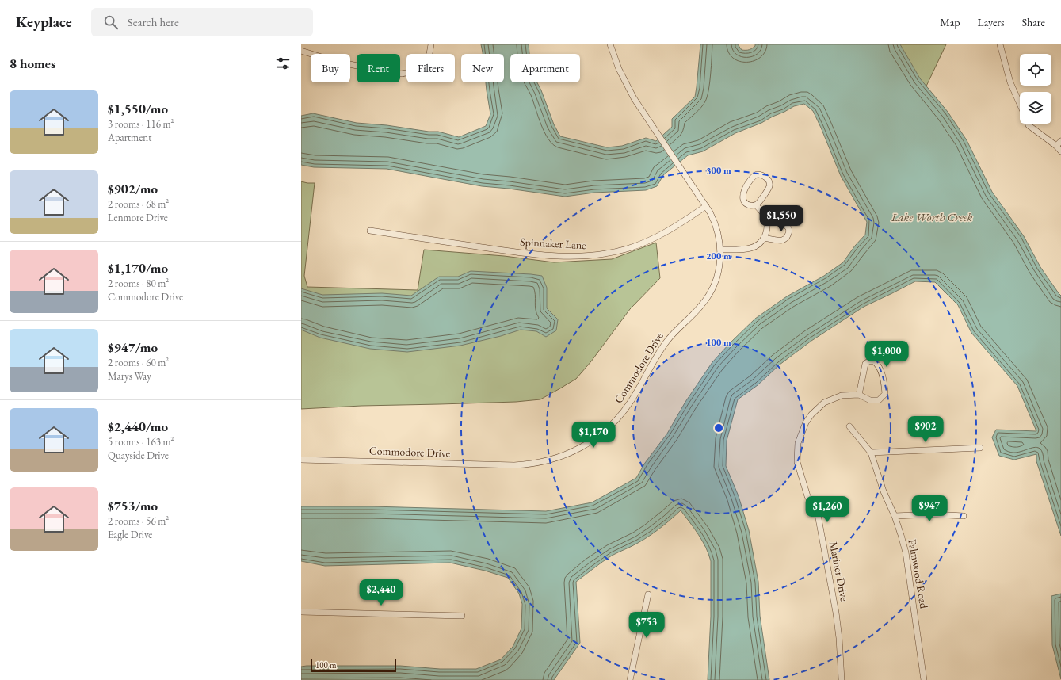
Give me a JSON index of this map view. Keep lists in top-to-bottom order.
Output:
{
  "streets": {
    "street": [
      "Spinnaker Lane",
      "Commodore Drive",
      "Mariner Drive",
      "Palmwood Road"
    ]
  },
  "crossings": [
    ["Spinnaker Lane", "Commodore Drive"]
  ],
  "water": ["Lake Worth Creek"],
  "scale_bar": "100 m",
  "page": {
    "header": "Keyplace",
    "search": "Search here",
    "nav": ["Map", "Layers", "Share"],
    "heading": "8 homes",
    "chip": [
      "Buy",
      "Rent",
      "Filters",
      "New",
      "Apartment"
    ],
    "list": [
      {
        "name": "$1,550/mo",
        "note": "3 rooms · 116 m² · Apartment"
      },
      {
        "name": "$902/mo",
        "note": "2 rooms · 68 m² · Lenmore Drive"
      },
      {
        "name": "$1,170/mo",
        "note": "2 rooms · 80 m² · Commodore Drive"
      },
      {
        "name": "$947/mo",
        "note": "2 rooms · 60 m² · Marys Way"
      },
      {
        "name": "$2,440/mo",
        "note": "5 rooms · 163 m² · Quayside Drive"
      },
      {
        "name": "$753/mo",
        "note": "2 rooms · 56 m² · Eagle Drive"
      }
    ],
    "price": [
      "$1,550",
      "$1,000",
      "$902",
      "$1,170",
      "$947",
      "$1,260",
      "$2,440",
      "$753"
    ],
    "scale": "100 m"
  },
  "rings": ["300 m", "200 m", "100 m"]
}
